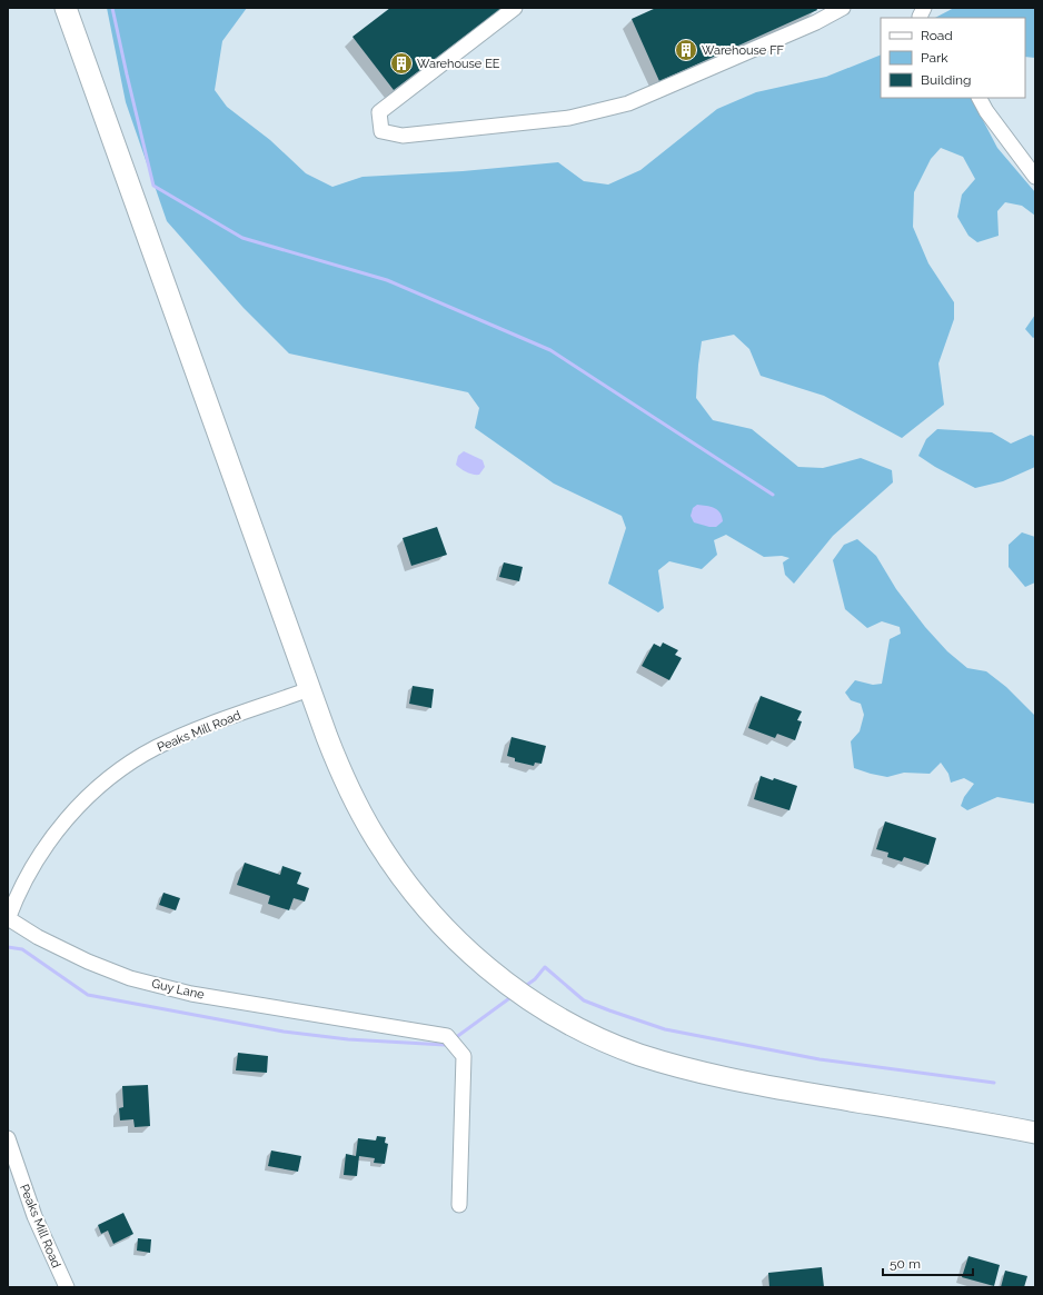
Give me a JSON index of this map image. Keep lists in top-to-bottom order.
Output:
{
  "streets": {
    "street": ["Peaks Mill Road", "Guy Lane"]
  },
  "crossings": [
    ["Peaks Mill Road", "Guy Lane"]
  ],
  "places": {
    "building": ["Warehouse FF", "Warehouse EE"]
  },
  "legend": ["Road", "Park", "Building"],
  "scale_bar": "50 m"
}
